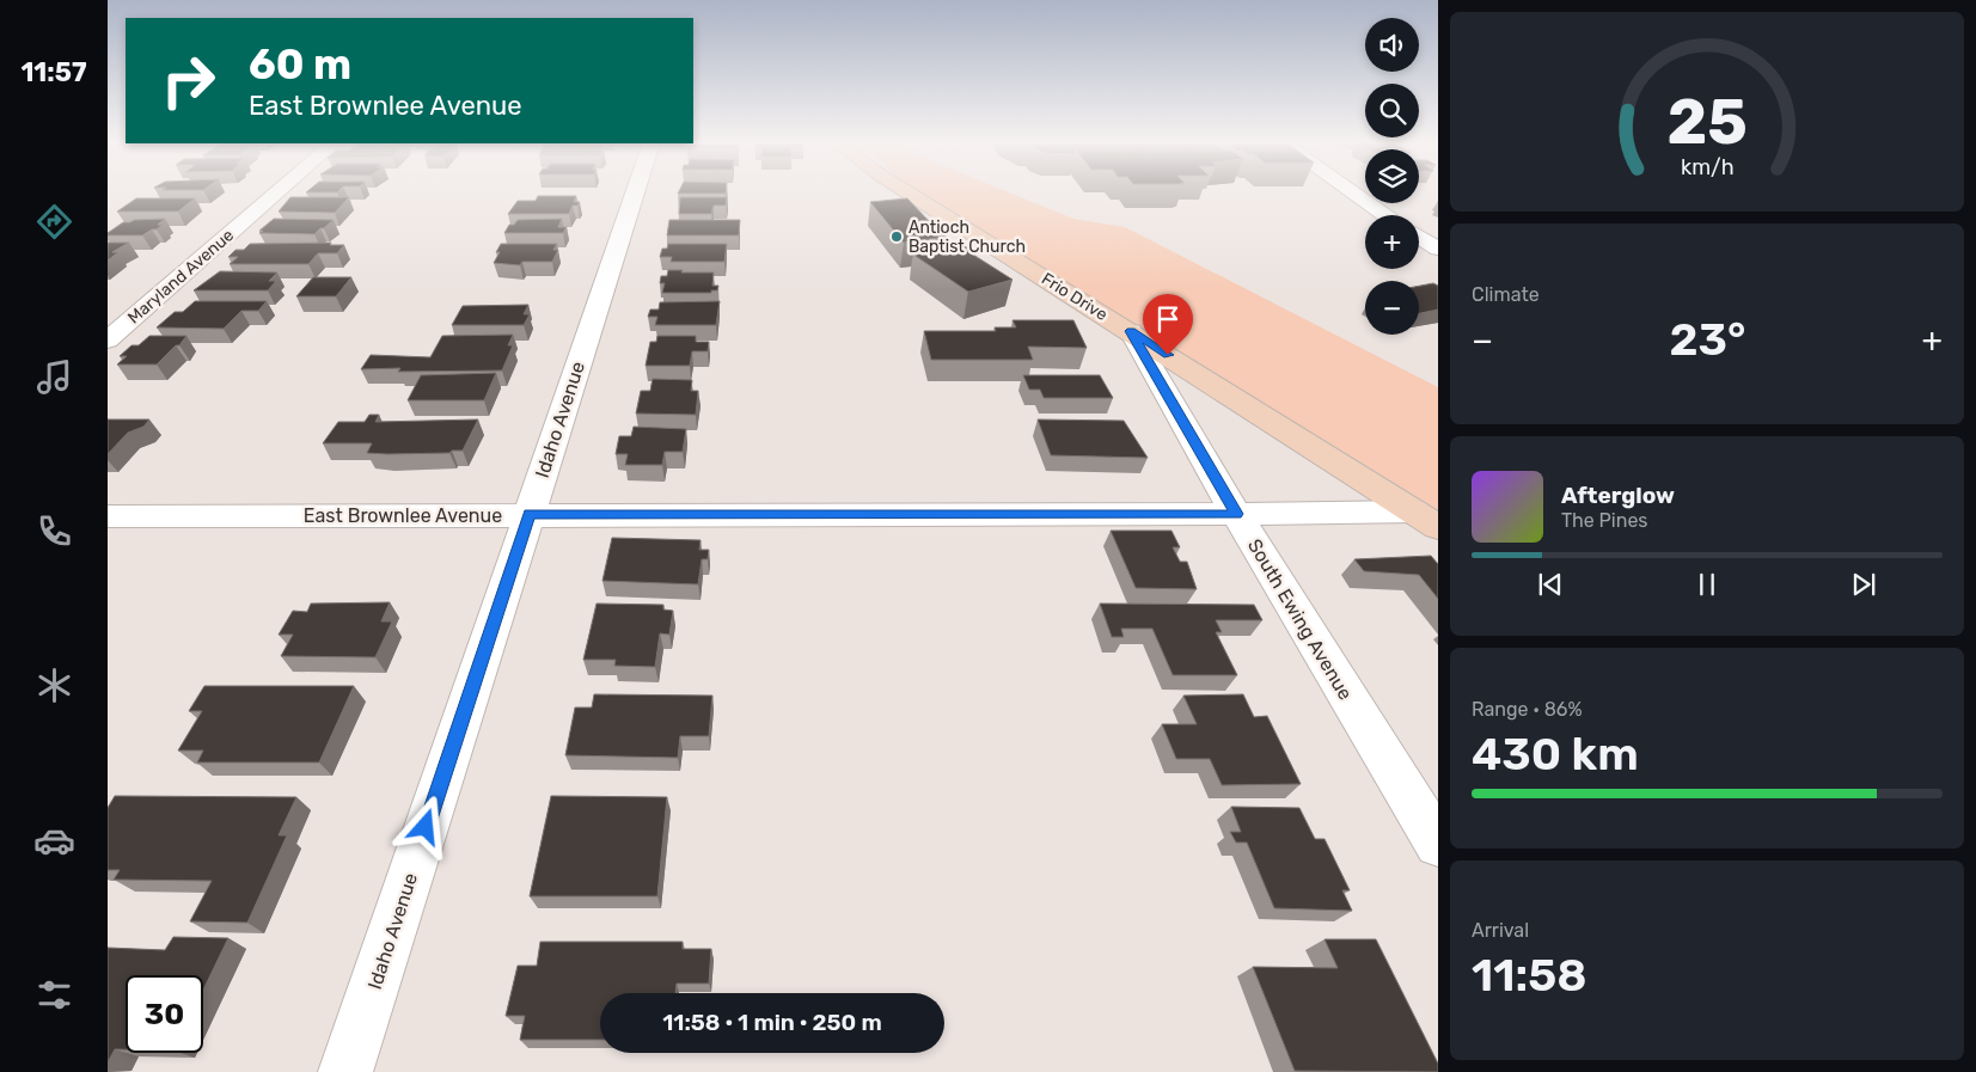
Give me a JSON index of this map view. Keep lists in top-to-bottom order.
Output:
{
  "streets": {
    "street": [
      "Maryland Avenue",
      "Frio Drive",
      "Idaho Avenue",
      "East Brownlee Avenue",
      "South Ewing Avenue"
    ]
  },
  "crossings": [
    ["Frio Drive", "East Brownlee Avenue"],
    ["Frio Drive", "South Ewing Avenue"],
    ["Idaho Avenue", "East Brownlee Avenue"],
    ["East Brownlee Avenue", "South Ewing Avenue"]
  ],
  "places": ["Antioch Baptist Church"],
  "page": {
    "tabs": "11:57",
    "map_buttons": ["+", "−"],
    "turn": ["60 m", "East Brownlee Avenue"],
    "tile": [
      "Climate",
      ["Range · 86%", "430 km"],
      ["Arrival", "11:58"]
    ],
    "heat": ["−", "23°", "+"],
    "song": ["Afterglow", "The Pines"],
    "limit": "30",
    "trip": "11:58 · 1 min · 250 m",
    "gauge": ["25", "km/h"]
  }
}
